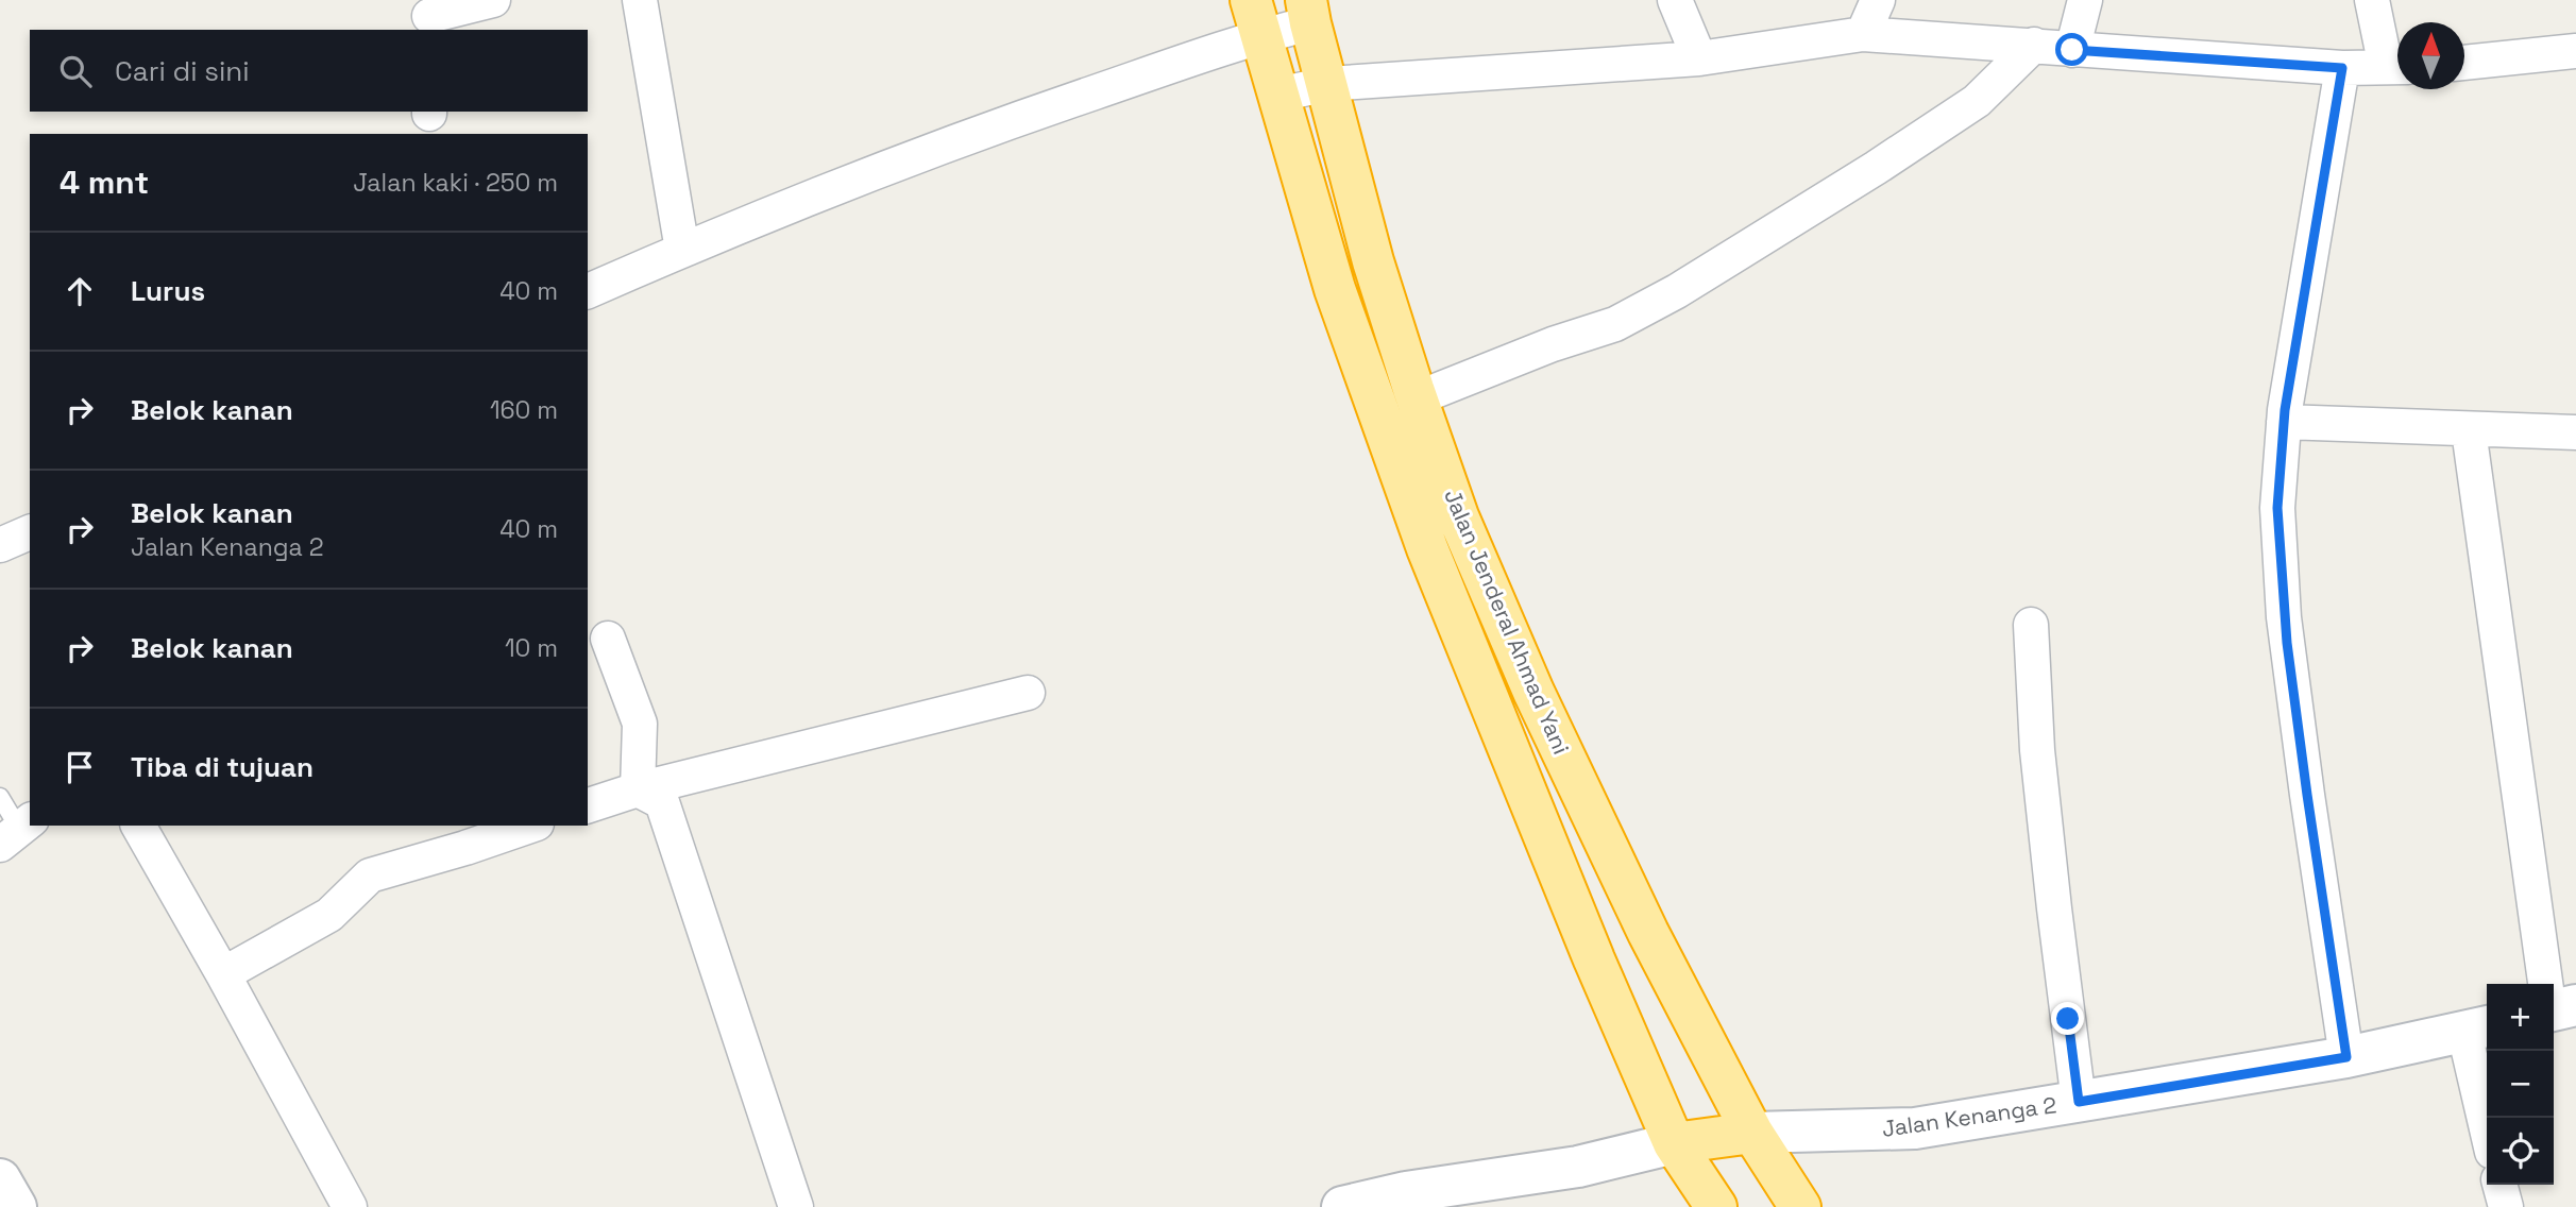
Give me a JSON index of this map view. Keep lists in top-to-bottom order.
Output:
{
  "streets": {
    "highway": ["Jalan Jenderal Ahmad Yani"],
    "main road": ["Jalan Kenanga 2"]
  },
  "crossings": [
    ["Jalan Jenderal Ahmad Yani", "Jalan Kenanga 2"]
  ],
  "north": "top",
  "page": {
    "search": "Cari di sini",
    "heading": ["4 mnt", "Jalan kaki · 250 m"],
    "list": [
      ["Lurus", "40 m"],
      ["Belok kanan", "160 m"],
      ["Belok kanan", "Jalan Kenanga 2", "40 m"],
      ["Belok kanan", "10 m"],
      "Tiba di tujuan"
    ],
    "map_buttons": ["+", "−"]
  }
}
